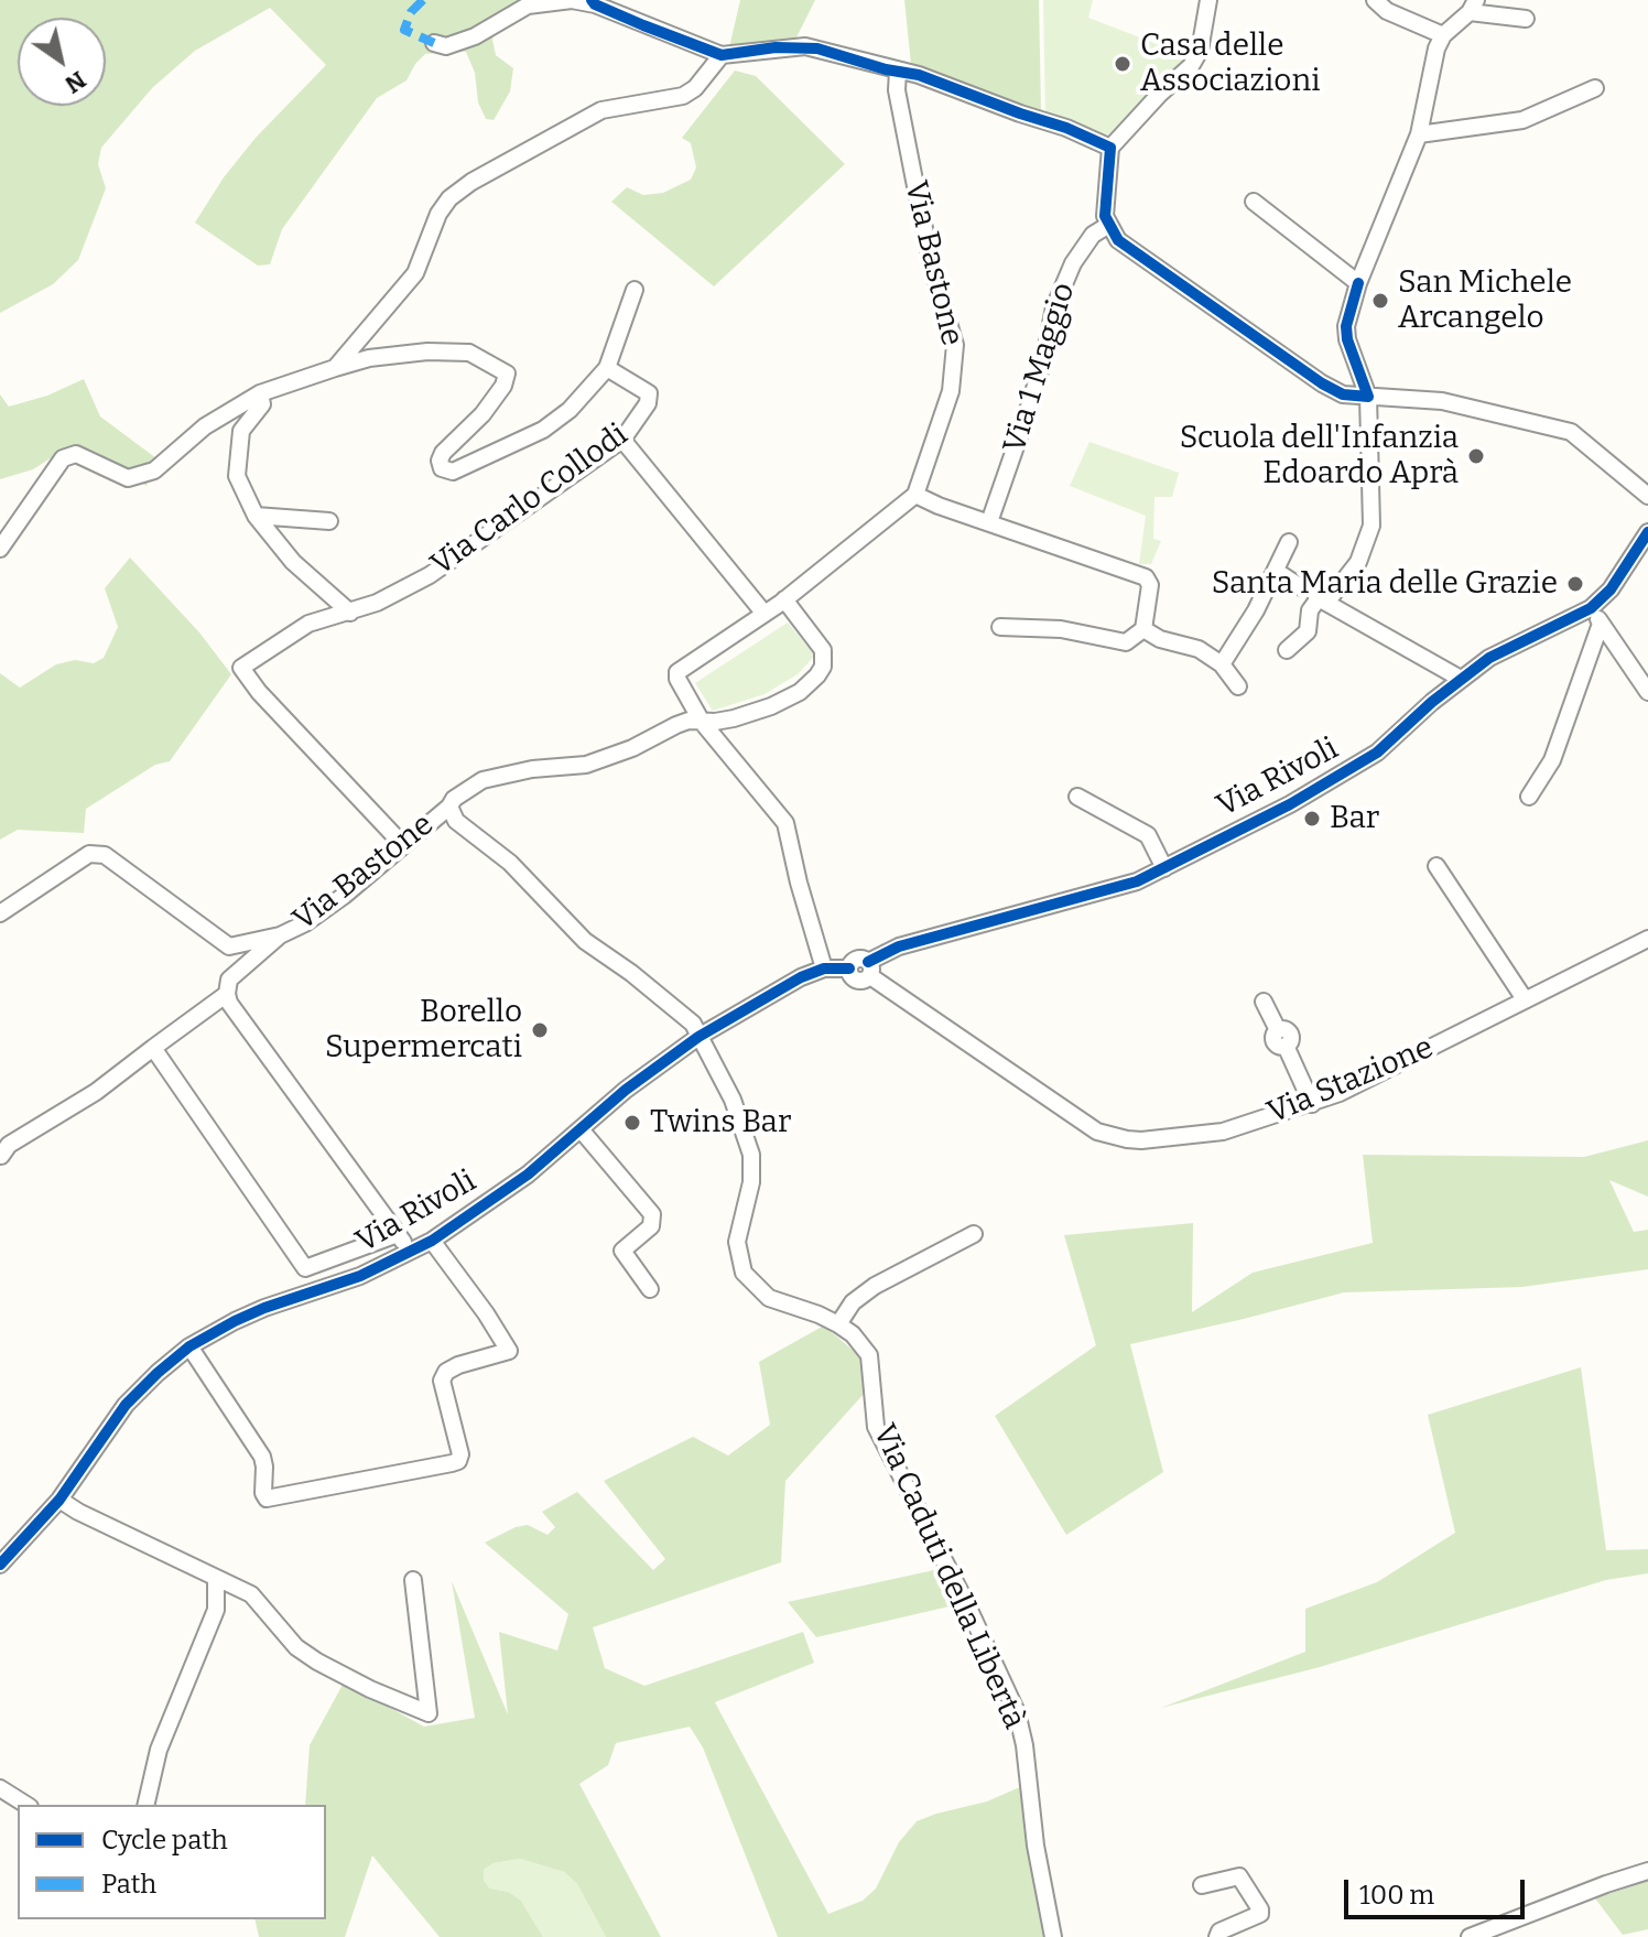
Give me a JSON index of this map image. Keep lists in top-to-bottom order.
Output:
{
  "streets": {
    "street": [
      "Via Bastone",
      "Via 1 Maggio",
      "Via Carlo Collodi",
      "Via Rivoli",
      "Via Stazione",
      "Via Caduti della Libertà"
    ]
  },
  "crossings": [
    ["Via Bastone", "Via Carlo Collodi"],
    ["Via Bastone", "Via Caduti della Libertà"],
    ["Via Rivoli", "Via Stazione"],
    ["Via Rivoli", "Via Caduti della Libertà"]
  ],
  "places": [
    "Casa delle Associazioni",
    "San Michele Arcangelo",
    "Scuola dell'Infanzia Edoardo Aprà",
    "Santa Maria delle Grazie",
    "Bar",
    "Borello Supermercati",
    "Twins Bar"
  ],
  "legend": ["Cycle path", "Path"],
  "scale_bar": "100 m",
  "north": "bottom right"
}
